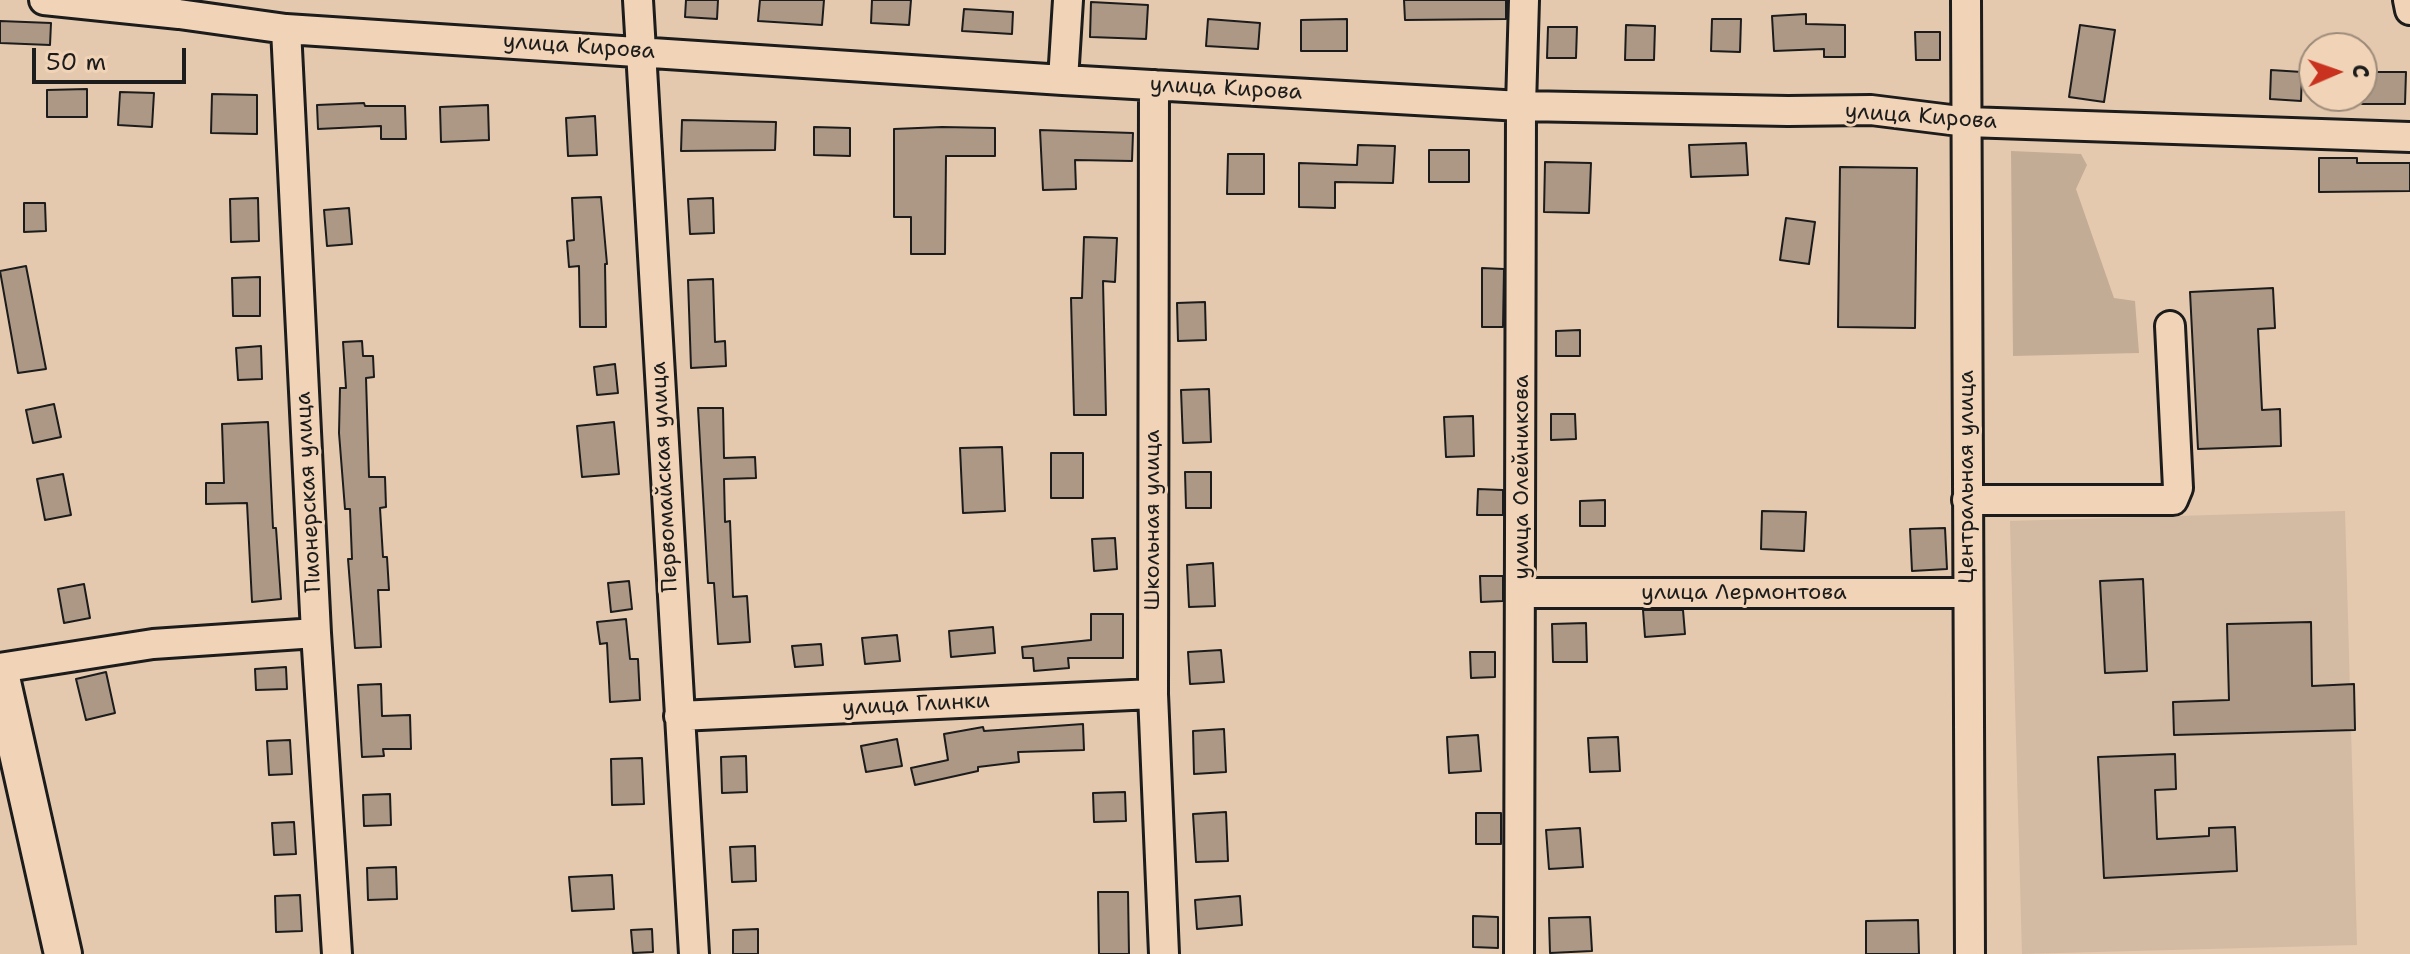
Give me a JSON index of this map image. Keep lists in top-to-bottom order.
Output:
{
  "streets": {
    "street": [
      "улица Кирова",
      "Первомайская улица",
      "улица Олейникова",
      "Центральная улица",
      "Пионерская улица",
      "Школьная улица",
      "улица Лермонтова",
      "улица Глинки"
    ]
  },
  "crossings": [
    ["улица Кирова", "Первомайская улица"],
    ["улица Кирова", "улица Олейникова"],
    ["улица Кирова", "Центральная улица"],
    ["улица Кирова", "Пионерская улица"],
    ["улица Кирова", "Школьная улица"],
    ["Первомайская улица", "улица Глинки"],
    ["улица Олейникова", "улица Лермонтова"],
    ["Центральная улица", "улица Лермонтова"],
    ["Школьная улица", "улица Глинки"]
  ],
  "scale_bar": "50 m",
  "north": "right"
}
